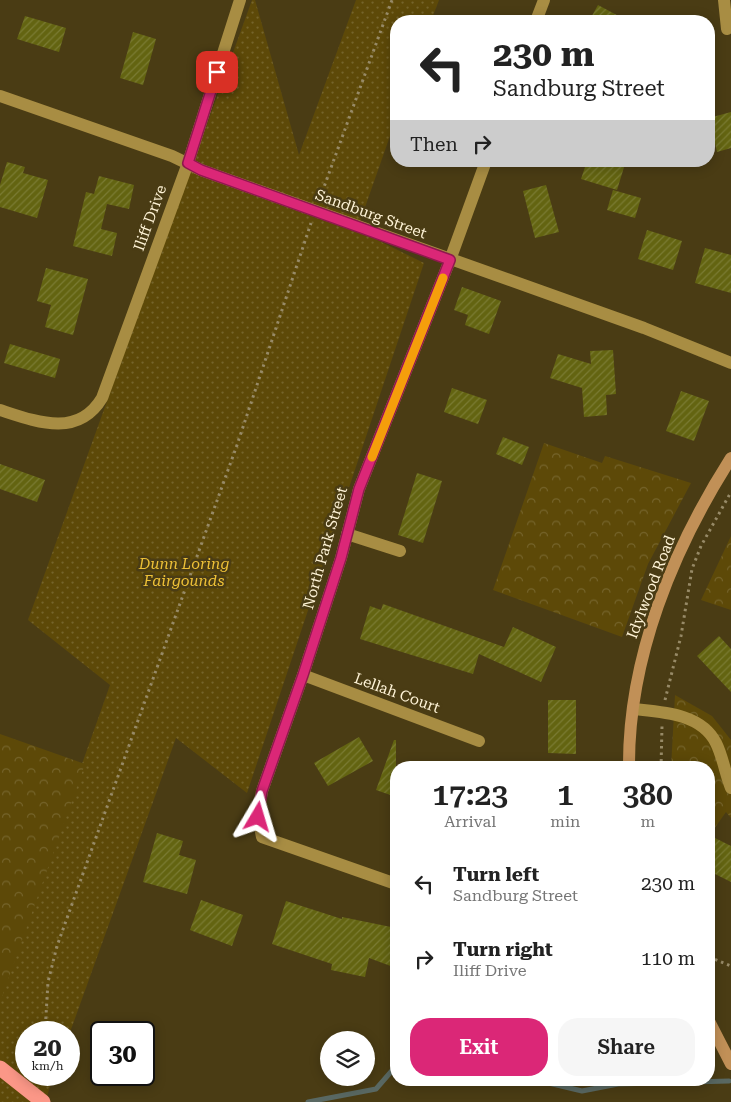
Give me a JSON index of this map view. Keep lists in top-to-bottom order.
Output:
{
  "streets": {
    "main road": ["Idylwood Road"],
    "street": [
      "Sandburg Street",
      "Iliff Drive",
      "North Park Street",
      "Lellah Court"
    ]
  },
  "crossings": [
    ["Sandburg Street", "Iliff Drive"],
    ["Sandburg Street", "North Park Street"],
    ["North Park Street", "Lellah Court"]
  ],
  "parks": ["Dunn Loring Fairgounds"],
  "page": {
    "turn": ["230 m", "Sandburg Street"],
    "then": "Then",
    "eta": [
      "17:23",
      "Arrival",
      "1",
      "min",
      "380",
      "m"
    ],
    "list": [
      {
        "name": "Turn left",
        "note": "Sandburg Street",
        "value": "230 m"
      },
      {
        "name": "Turn right",
        "note": "Iliff Drive",
        "value": "110 m"
      }
    ],
    "buttons": ["Exit", "Share"],
    "speed": "20 km/h",
    "limit": "30"
  }
}
